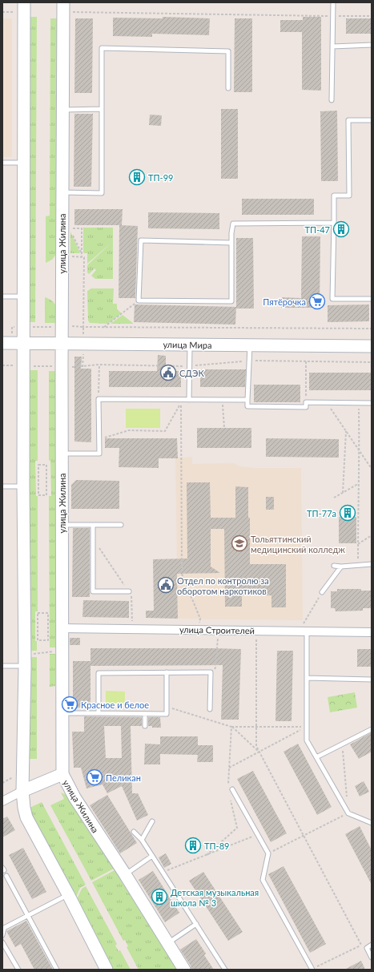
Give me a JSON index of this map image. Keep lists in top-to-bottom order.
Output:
{
  "streets": {
    "main road": ["улица Жилина", "улица Мира"],
    "street": ["улица Строителей"]
  },
  "crossings": [
    ["улица Жилина", "улица Мира"],
    ["улица Жилина", "улица Строителей"]
  ],
  "places": {
    "building": [
      "ТП-99",
      "ТП-47",
      "ТП-77а",
      "ТП-89",
      "Детская музыкальная школа № 3"
    ],
    "supermarket": ["Пятёрочка", "Красное и белое", "Пеликан"],
    "public building": ["СДЭК", "Отдел по контролю за оборотом наркотиков"],
    "school or university": ["Тольяттинский медицинский колледж"]
  }
}
